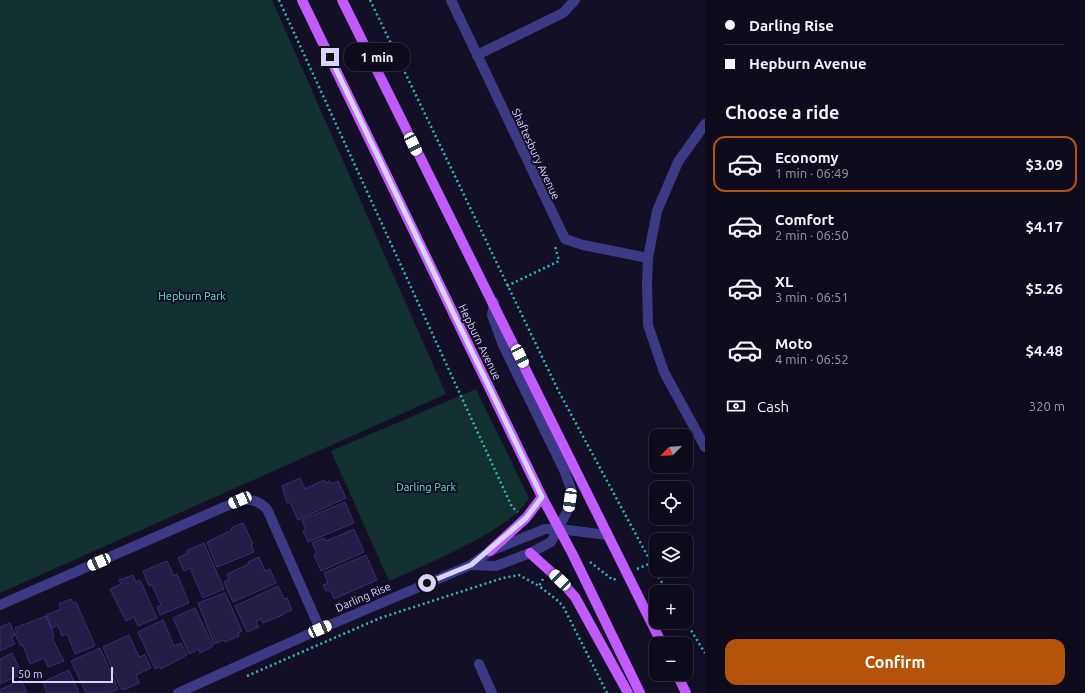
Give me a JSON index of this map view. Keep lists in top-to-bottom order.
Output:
{
  "streets": {
    "main road": ["Hepburn Avenue"],
    "street": ["Shaftesbury Avenue", "Darling Rise"]
  },
  "crossings": [
    ["Hepburn Avenue", "Darling Rise"]
  ],
  "parks": ["Hepburn Park", "Darling Park"],
  "scale_bar": "50 m",
  "north": "bottom left",
  "page": {
    "banner": ["Darling Rise", "Hepburn Avenue"],
    "bubble": "1 min",
    "heading": "Choose a ride",
    "list": [
      {
        "name": "Economy",
        "note": "1 min · 06:49",
        "value": "$3.09"
      },
      {
        "name": "Comfort",
        "note": "2 min · 06:50",
        "value": "$4.17"
      },
      {
        "name": "XL",
        "note": "3 min · 06:51",
        "value": "$5.26"
      },
      {
        "name": "Moto",
        "note": "4 min · 06:52",
        "value": "$4.48"
      }
    ],
    "pay": ["Cash", "320 m"],
    "map_buttons": ["+", "−"],
    "buttons": "Confirm",
    "scale": "50 m"
  }
}
